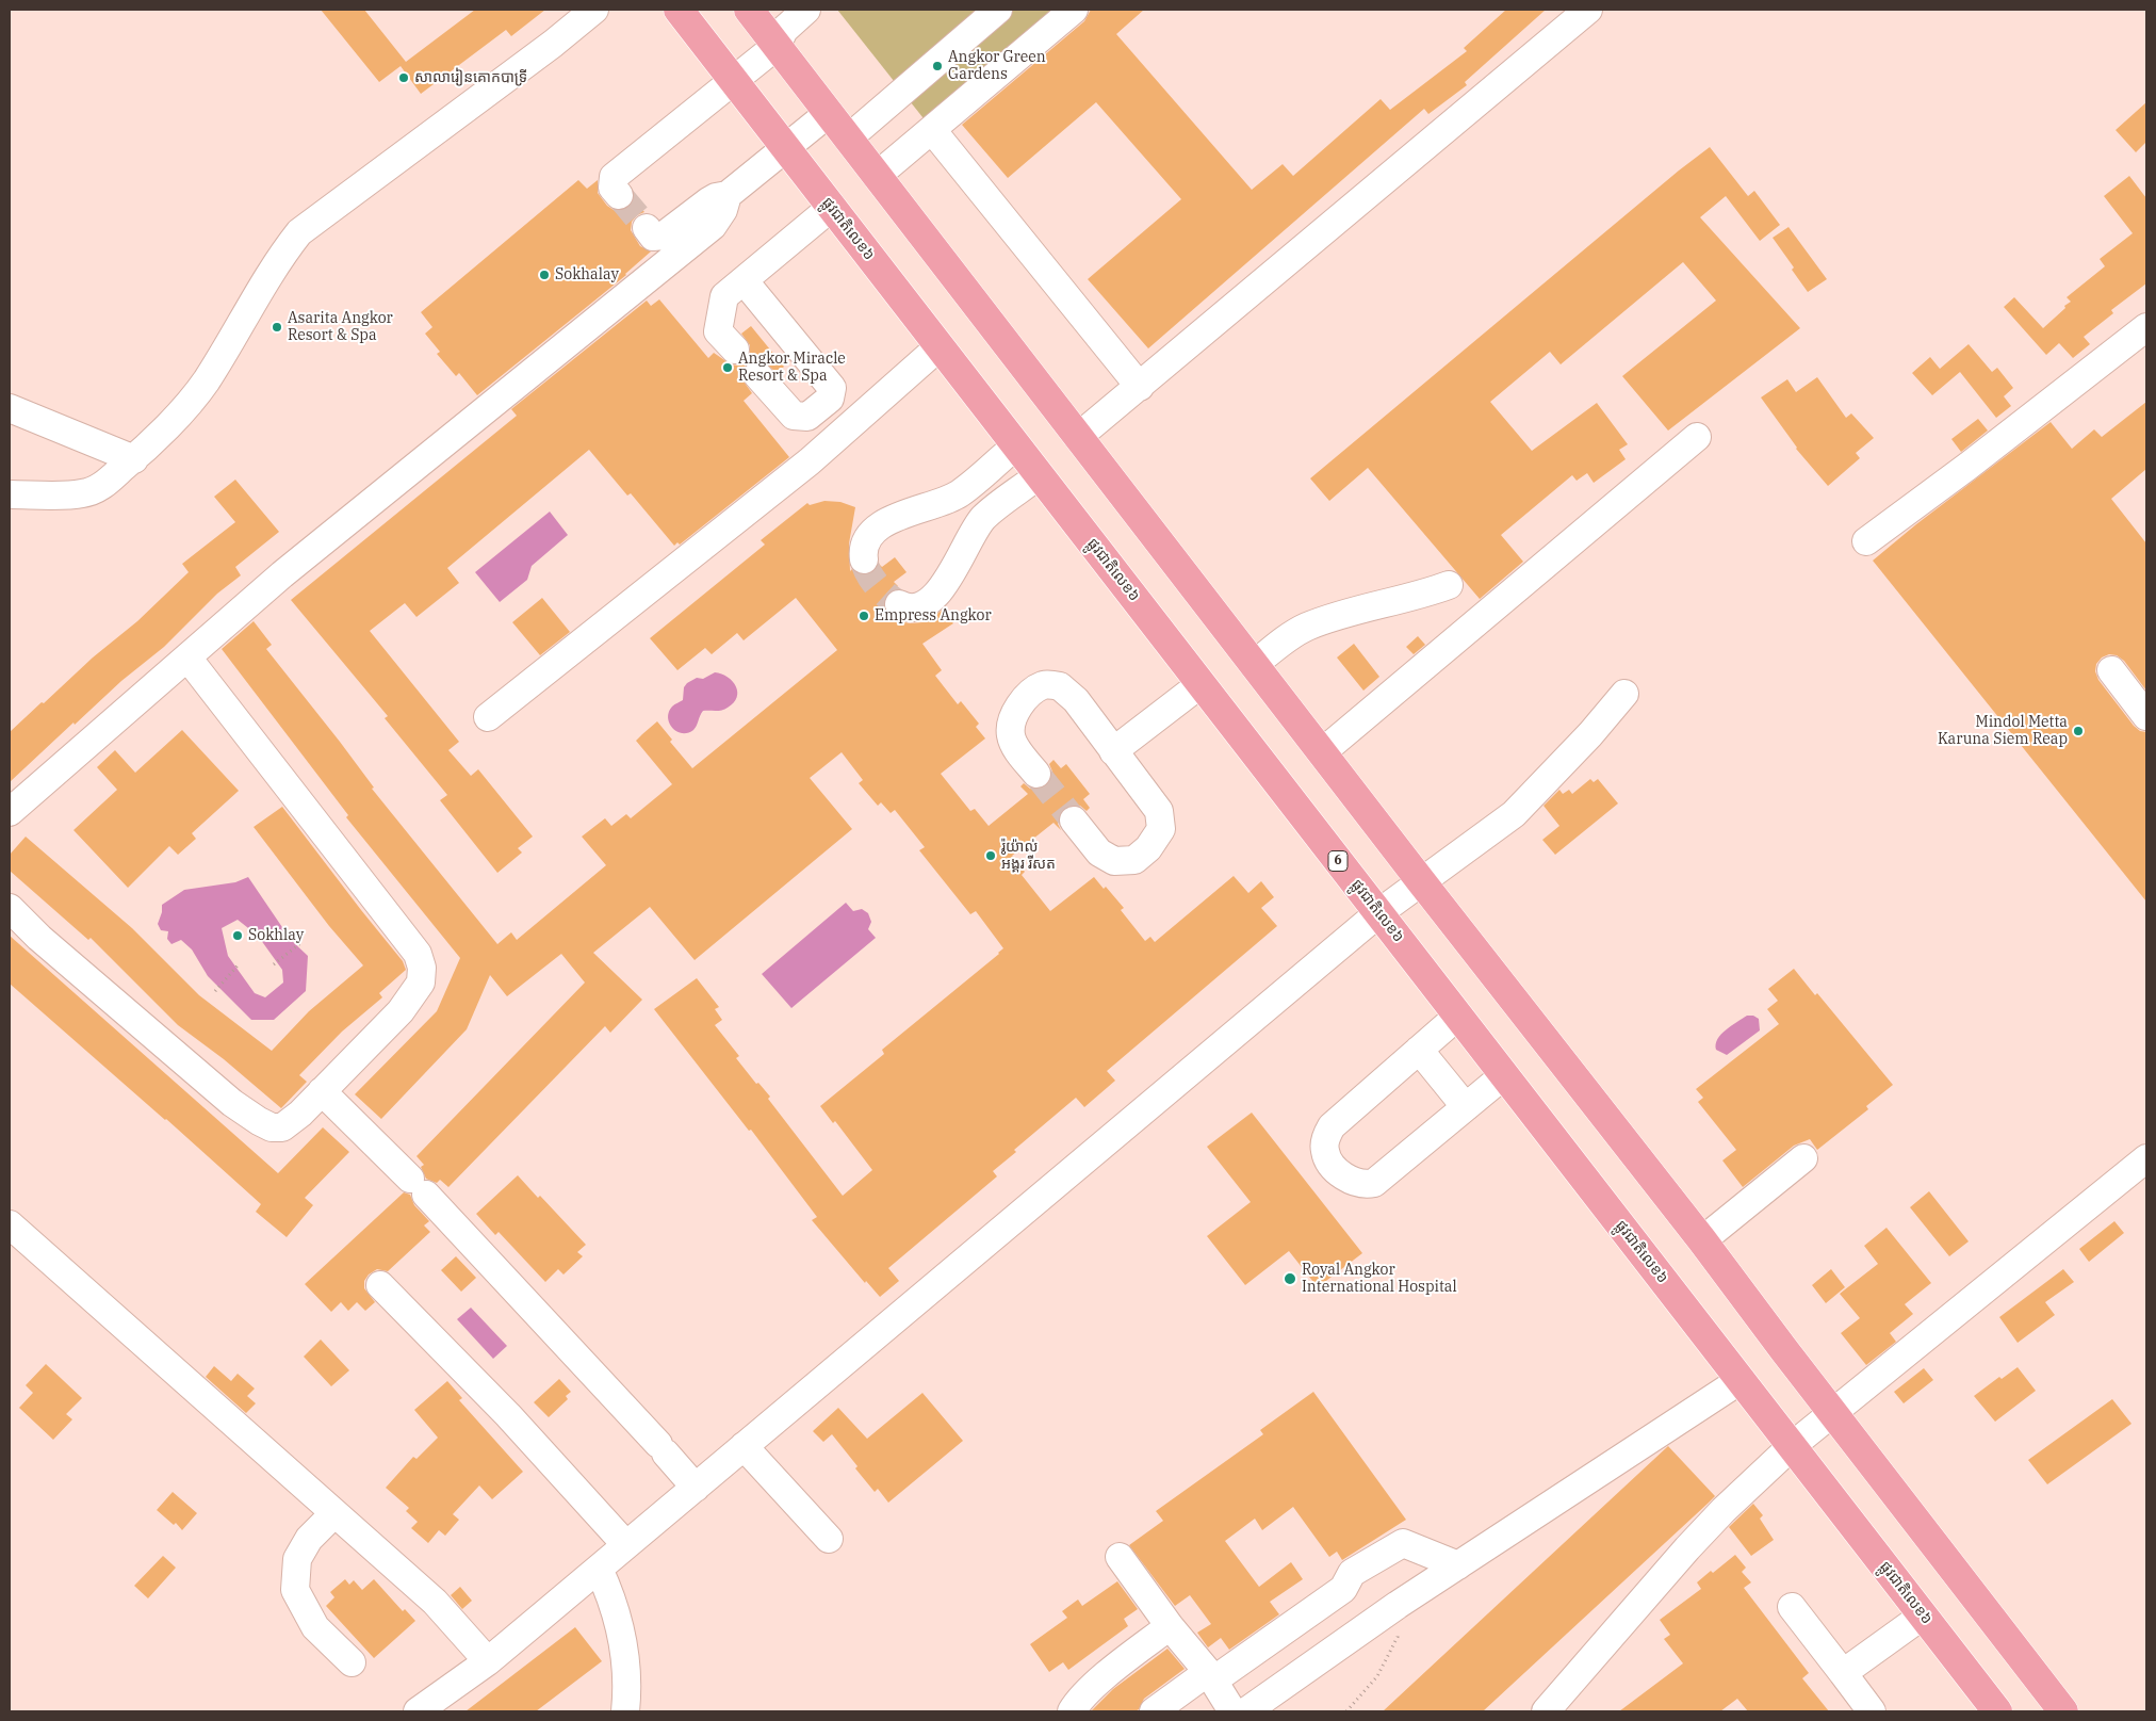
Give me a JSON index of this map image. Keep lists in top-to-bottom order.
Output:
{
  "streets": {
    "highway": ["ផ្លូវជាតិលេខ៦", "6"]
  },
  "places": [
    "Angkor Green Gardens",
    "សាលារៀនគោកបាទ្រី",
    "Sokhalay",
    "Asarita Angkor Resort & Spa",
    "Angkor Miracle Resort & Spa",
    "Empress Angkor",
    "Mindol Metta Karuna Siem Reap",
    "រ៉ូយ៉ាល់ អង្គរ រីសត",
    "Sokhlay",
    "Royal Angkor International Hospital"
  ]
}
